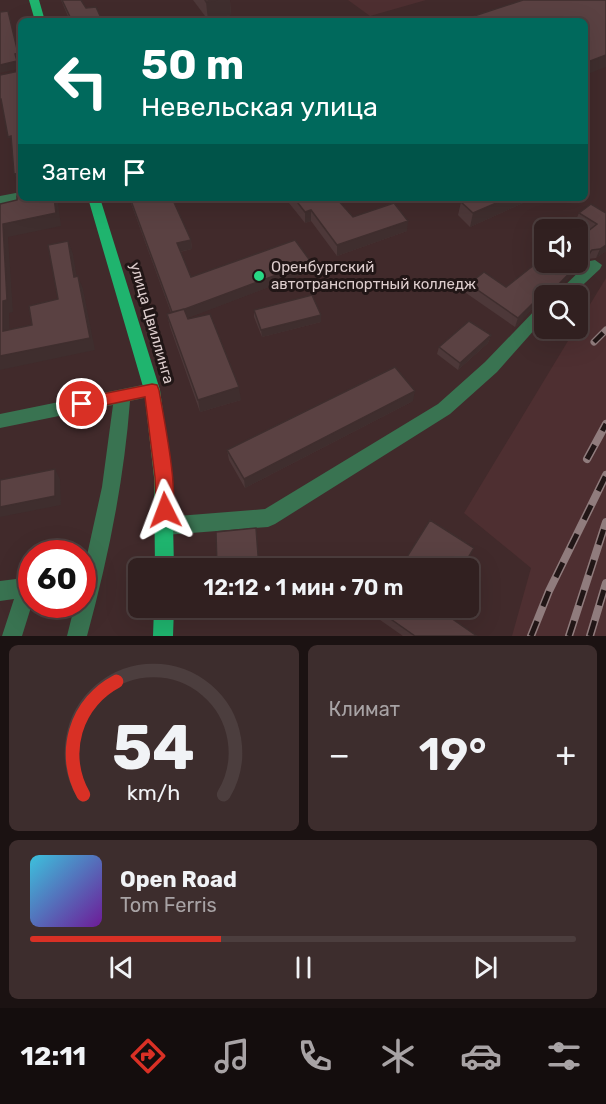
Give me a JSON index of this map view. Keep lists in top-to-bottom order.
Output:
{
  "streets": {
    "main road": ["улица Цвиллинга"]
  },
  "places": ["Оренбургский автотранспортный колледж"],
  "page": {
    "turn": ["50 m", "Невельская улица"],
    "then": "Затем",
    "limit": "60",
    "trip": "12:12 · 1 мин · 70 m",
    "tile": "Климат",
    "heat": ["−", "19°", "+"],
    "song": ["Open Road", "Tom Ferris"],
    "tabs": "12:11",
    "gauge": ["54", "km/h"]
  }
}
